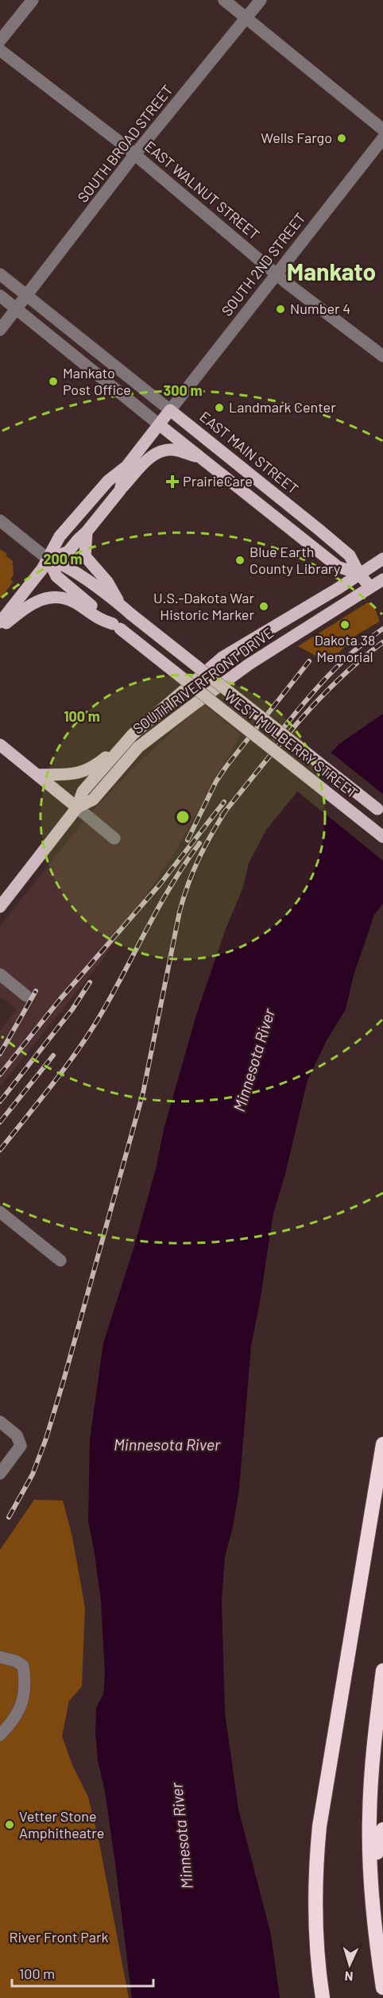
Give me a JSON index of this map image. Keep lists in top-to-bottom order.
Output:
{
  "streets": {
    "main road": ["EAST MAIN STREET", "SOUTH RIVERFRONT DRIVE", "WEST MULBERRY STREET"],
    "street": ["SOUTH BROAD STREET", "EAST WALNUT STREET", "SOUTH 2ND STREET"]
  },
  "crossings": [
    ["SOUTH BROAD STREET", "EAST WALNUT STREET"],
    ["SOUTH BROAD STREET", "EAST MAIN STREET"],
    ["EAST WALNUT STREET", "SOUTH 2ND STREET"],
    ["SOUTH 2ND STREET", "EAST MAIN STREET"],
    ["EAST MAIN STREET", "SOUTH RIVERFRONT DRIVE"]
  ],
  "districts": ["Mankato"],
  "water": ["Minnesota River"],
  "parks": ["River Front Park"],
  "places": {
    "other": [
      "Wells Fargo",
      "Number 4",
      "Mankato Post Office",
      "Landmark Center",
      "Blue Earth County Library",
      "U.S.-Dakota War Historic Marker",
      "Dakota 38 Memorial",
      "Vetter Stone Amphitheatre"
    ],
    "health": ["PrairieCare"]
  },
  "scale_bar": "100 m",
  "north": "bottom",
  "rings": ["300 m", "200 m", "100 m"]
}
